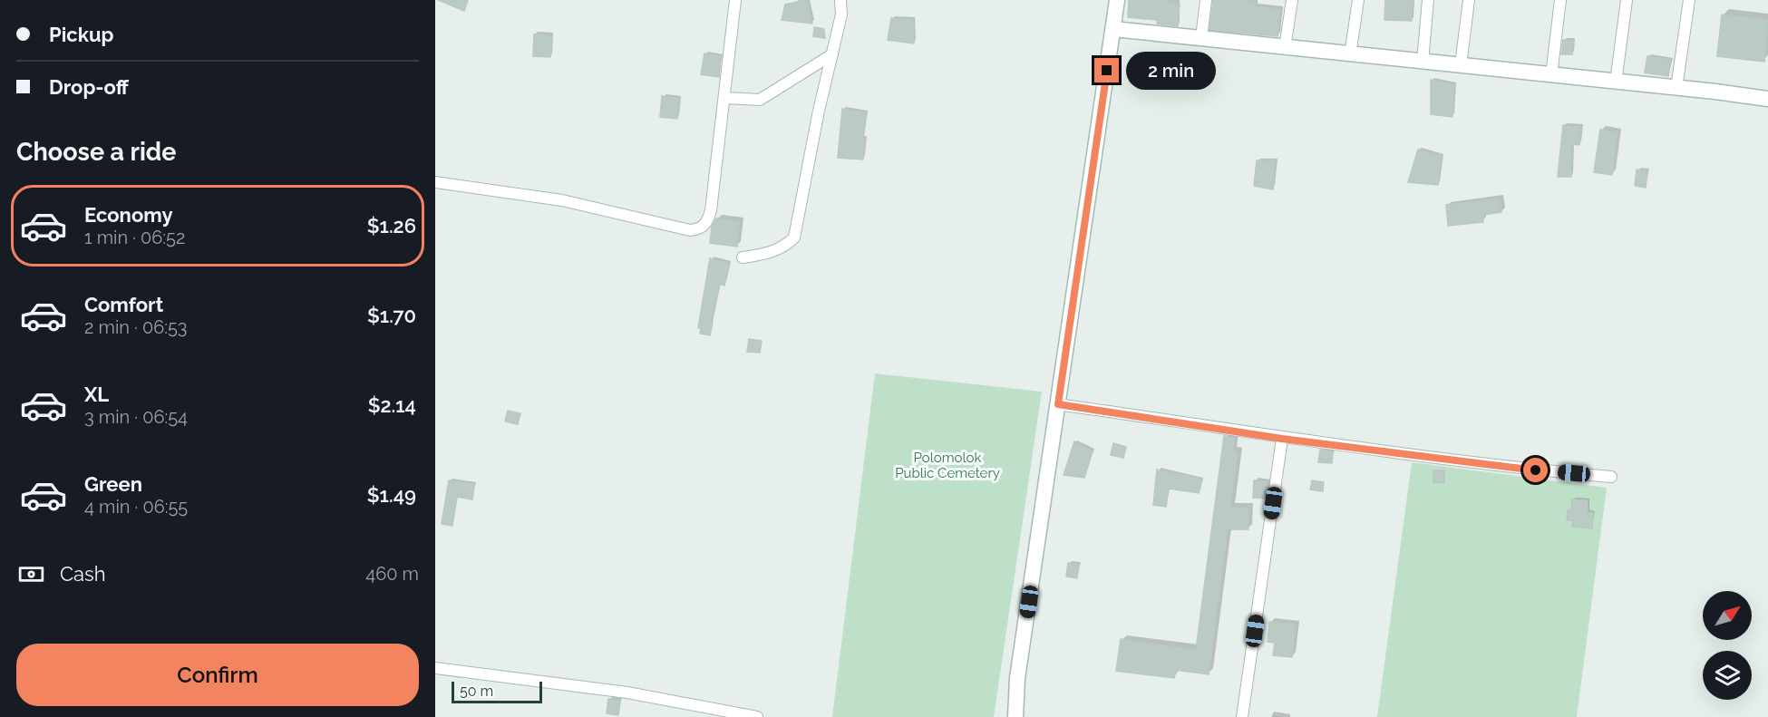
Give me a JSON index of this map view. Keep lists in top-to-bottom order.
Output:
{
  "parks": ["Polomolok Public Cemetery"],
  "scale_bar": "50 m",
  "north": "top right",
  "page": {
    "banner": ["Pickup", "Drop-off"],
    "bubble": "2 min",
    "heading": "Choose a ride",
    "list": [
      {
        "name": "Economy",
        "note": "1 min · 06:52",
        "value": "$1.26"
      },
      {
        "name": "Comfort",
        "note": "2 min · 06:53",
        "value": "$1.70"
      },
      {
        "name": "XL",
        "note": "3 min · 06:54",
        "value": "$2.14"
      },
      {
        "name": "Green",
        "note": "4 min · 06:55",
        "value": "$1.49"
      }
    ],
    "pay": ["Cash", "460 m"],
    "buttons": "Confirm",
    "scale": "50 m"
  }
}
